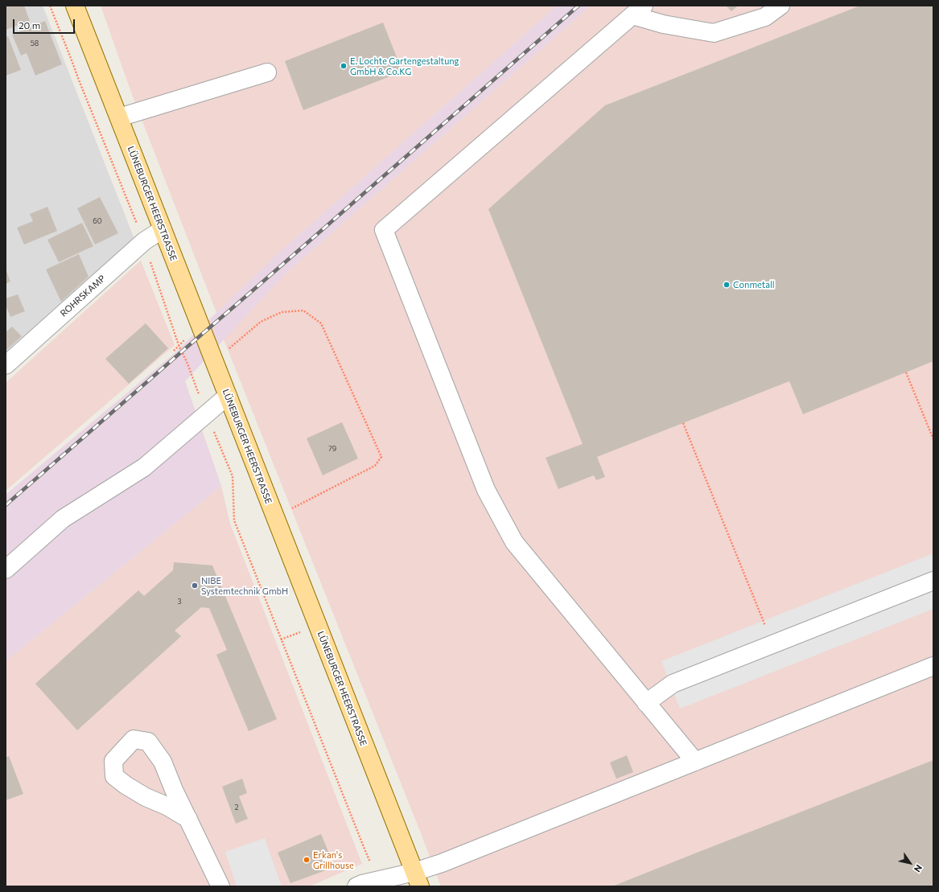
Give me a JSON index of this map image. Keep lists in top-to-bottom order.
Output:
{
  "streets": {
    "main road": ["LÜNEBURGER HEERSTRASSE"],
    "street": ["ROHRSKAMP"]
  },
  "crossings": [
    ["LÜNEBURGER HEERSTRASSE", "ROHRSKAMP"]
  ],
  "places": [
    "E. Lochte Gartengestaltung GmbH & Co.KG",
    "Conmetall",
    "NIBE Systemtechnik GmbH",
    "Erkan's Grillhouse"
  ],
  "house_numbers": [
    "58",
    "60",
    "79",
    "3",
    "2"
  ],
  "scale_bar": "20 m",
  "north": "bottom right"
}
